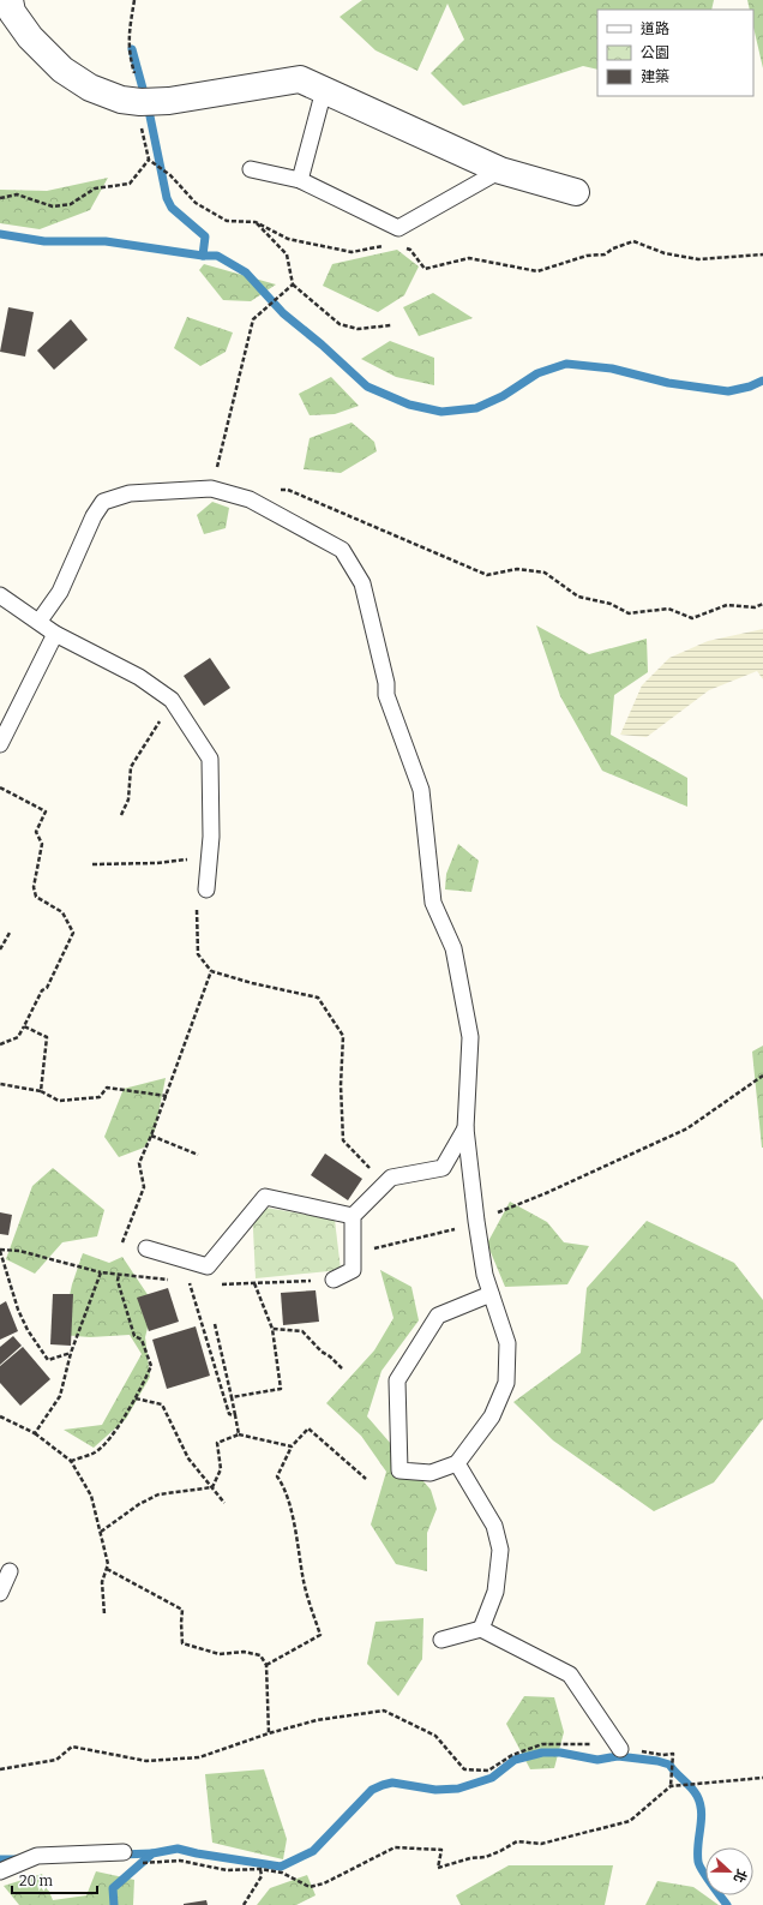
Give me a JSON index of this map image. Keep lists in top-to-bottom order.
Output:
{
  "legend": ["道路", "公園", "建築"],
  "scale_bar": "20 m",
  "north": "right"
}
